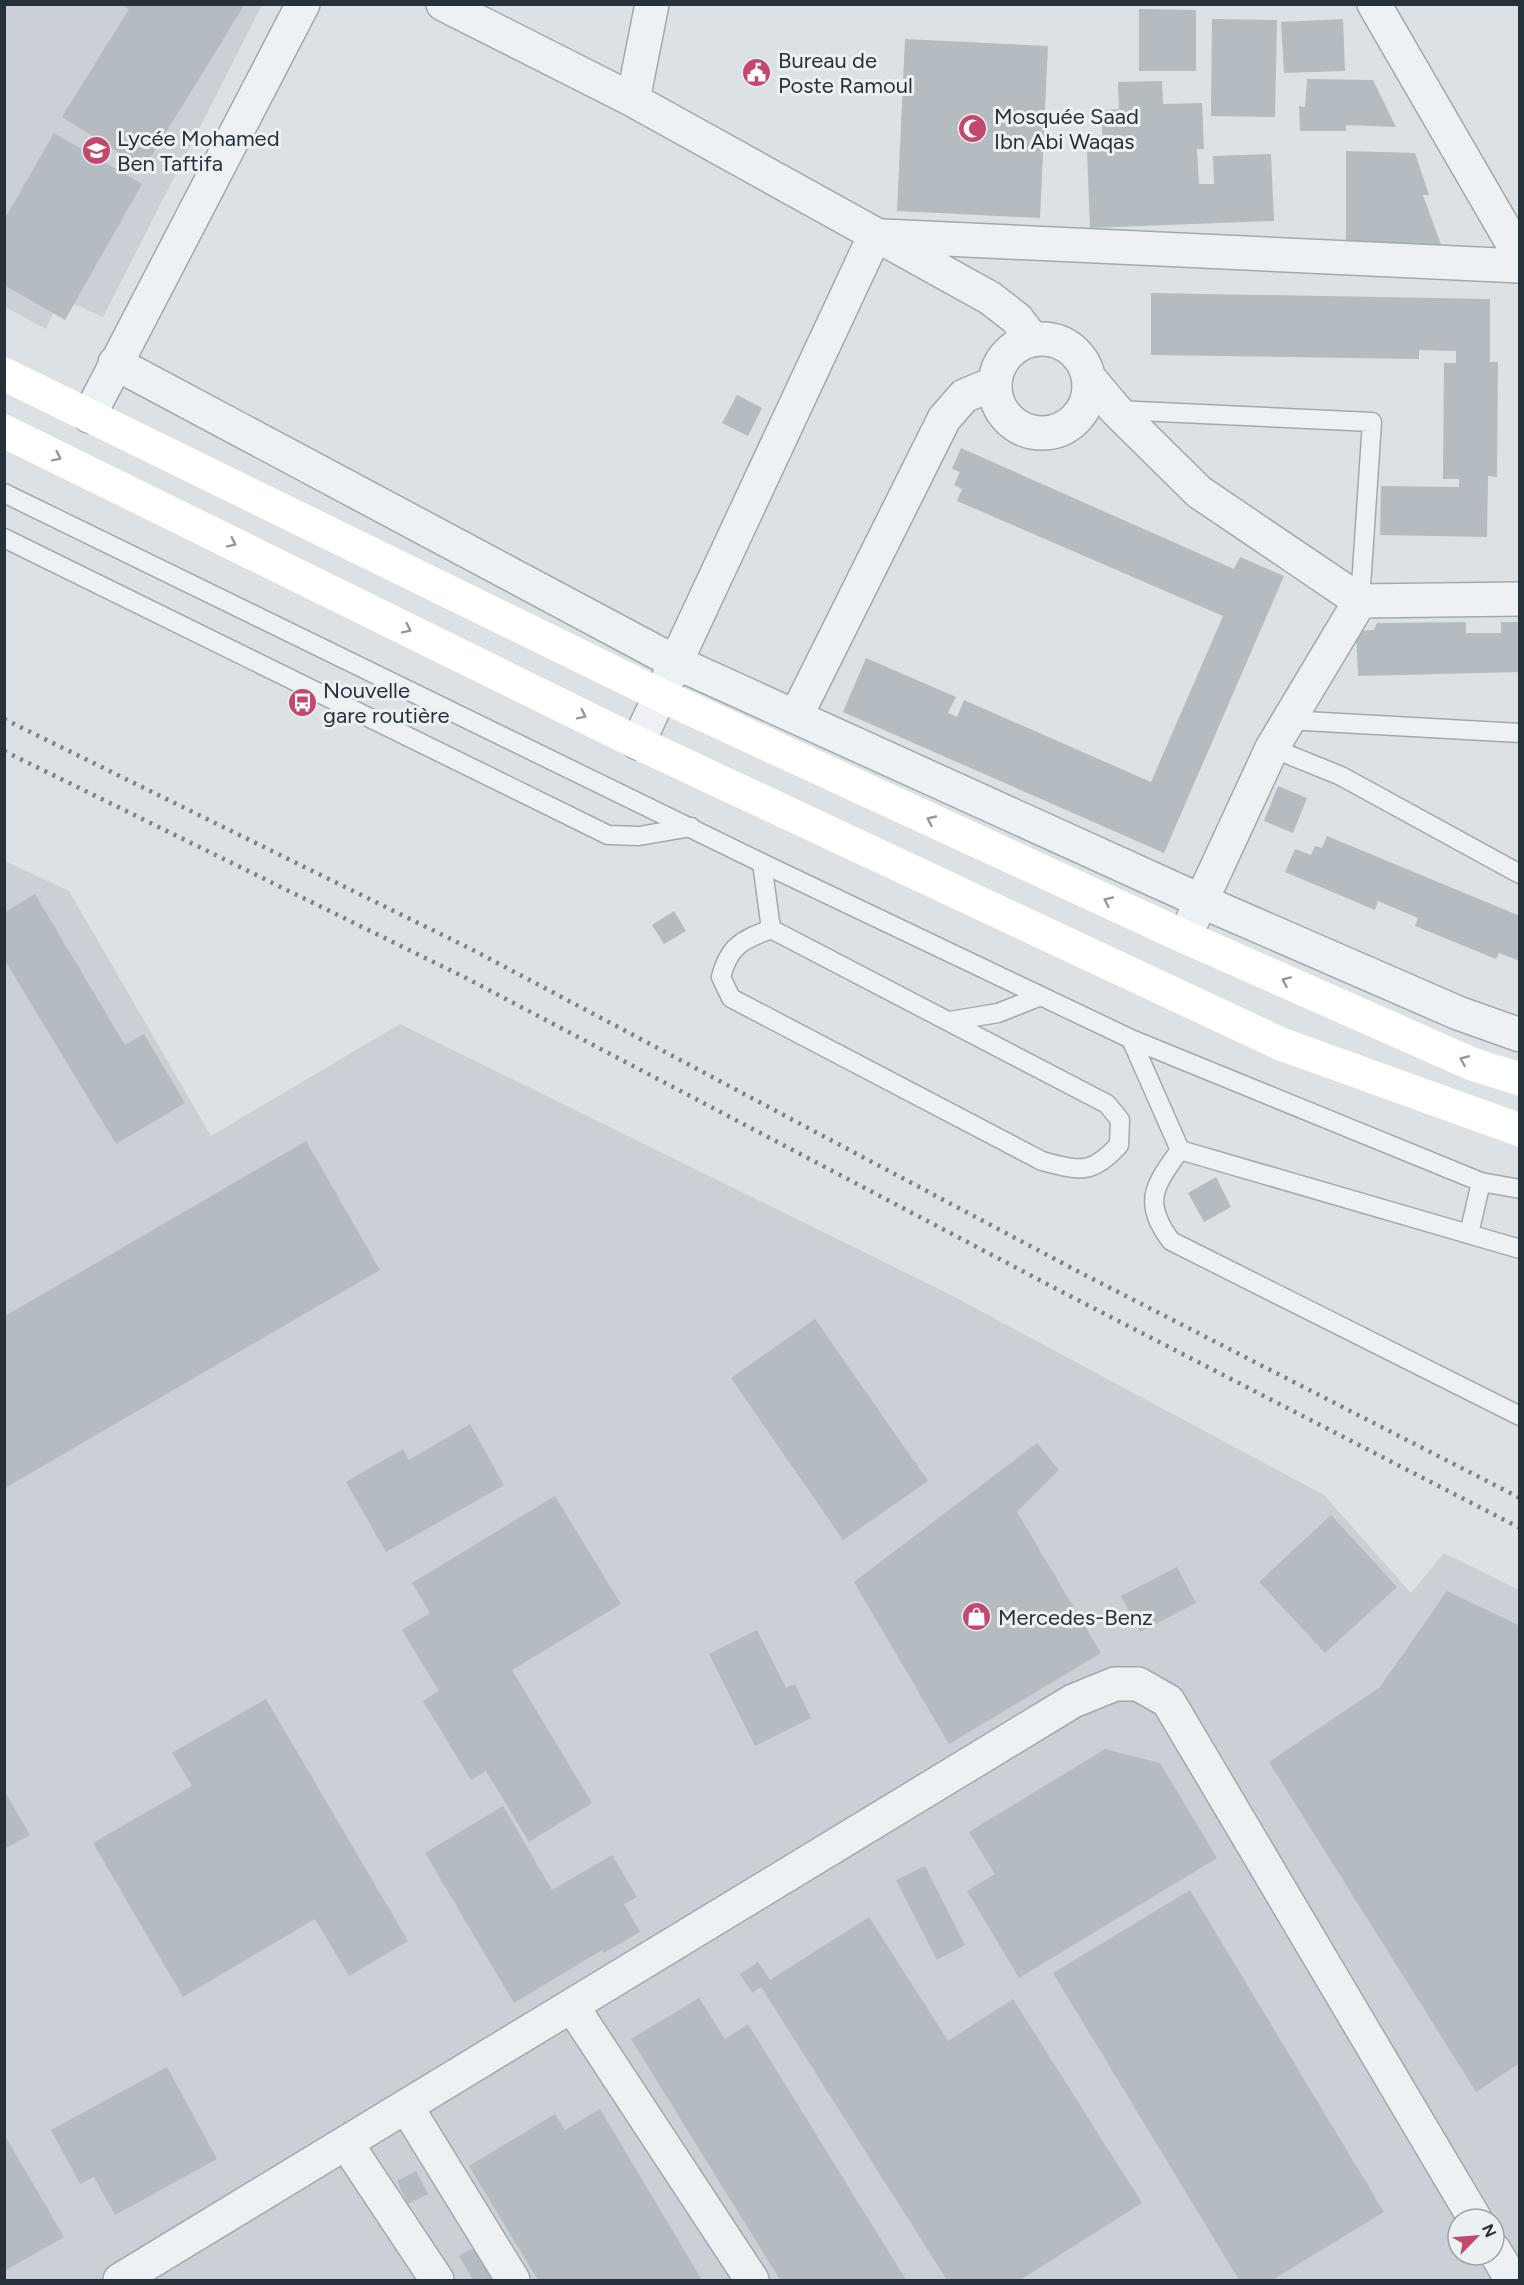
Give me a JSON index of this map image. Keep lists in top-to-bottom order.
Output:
{
  "places": {
    "public building": ["Bureau de Poste Ramoul"],
    "mosque": ["Mosquée Saad Ibn Abi Waqas"],
    "school or university": ["Lycée Mohamed Ben Taftifa"],
    "bus stop": ["Nouvelle gare routière"],
    "shop": ["Mercedes-Benz"]
  },
  "north": "top right"
}
